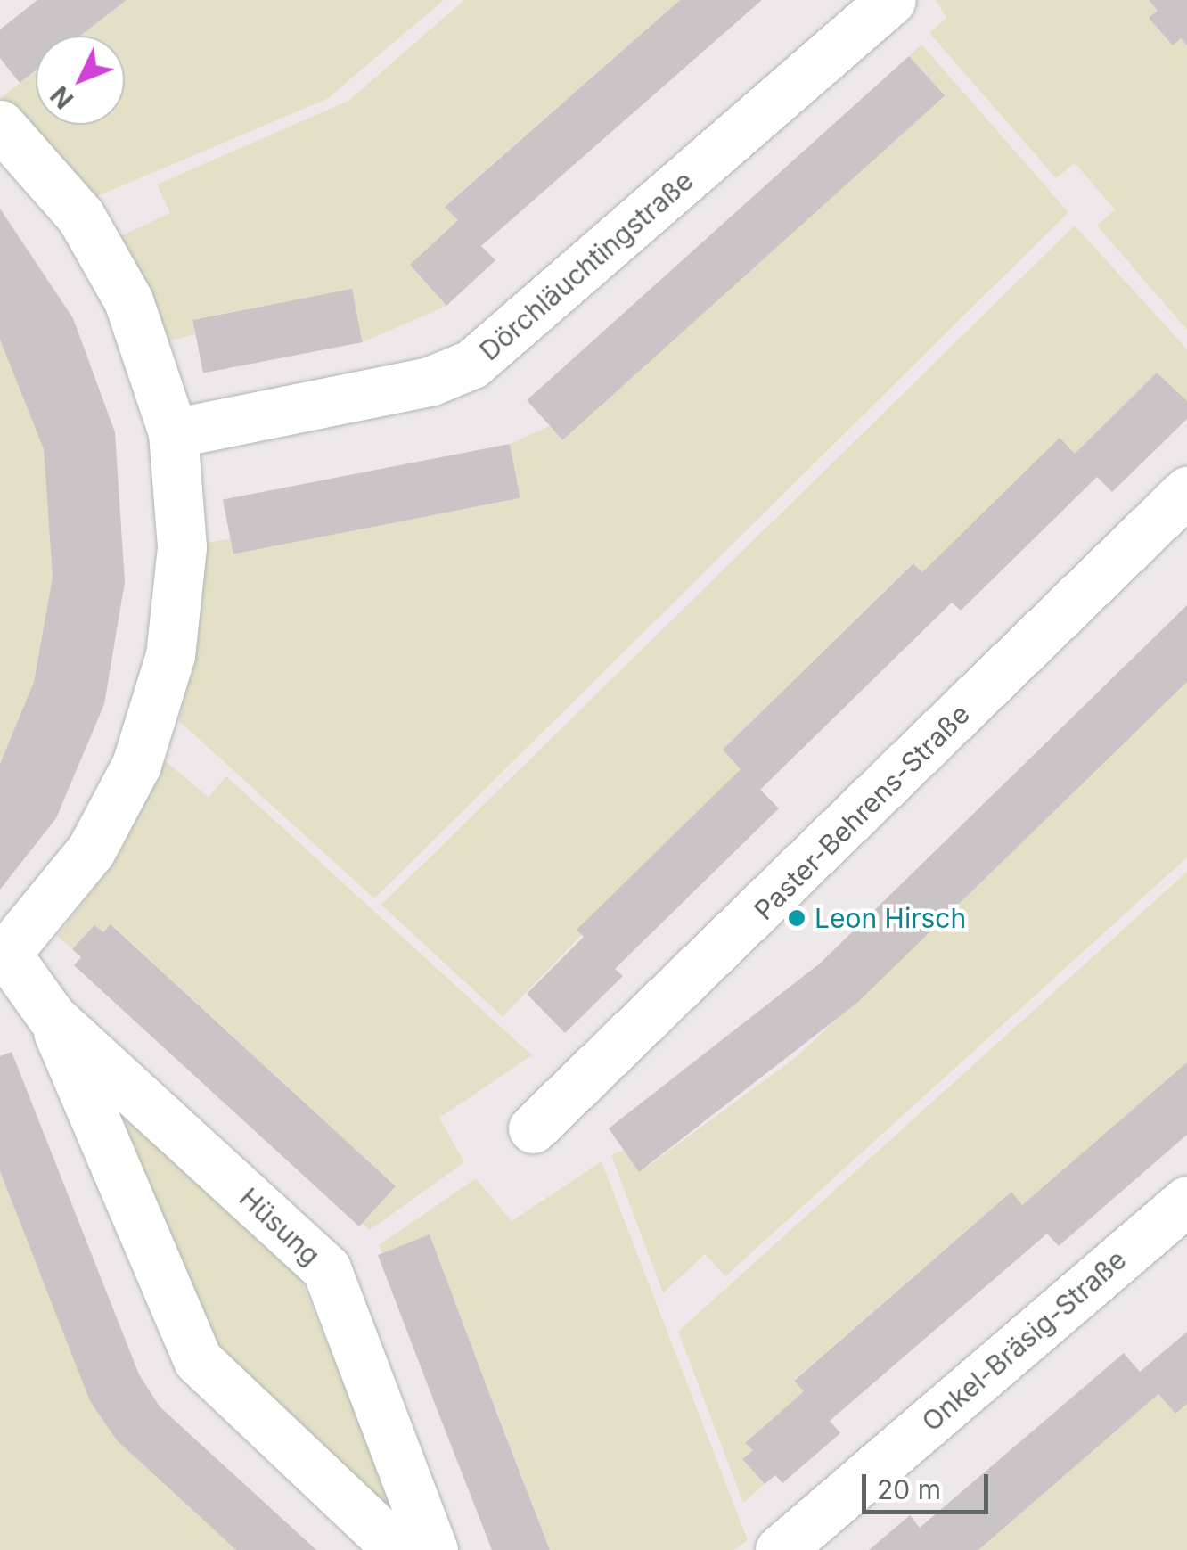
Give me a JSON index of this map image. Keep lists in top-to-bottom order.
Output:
{
  "streets": {
    "street": [
      "Dörchläuchtingstraße",
      "Paster-Behrens-Straße",
      "Hüsung",
      "Onkel-Bräsig-Straße"
    ]
  },
  "places": ["Leon Hirsch"],
  "scale_bar": "20 m",
  "north": "bottom left"
}
